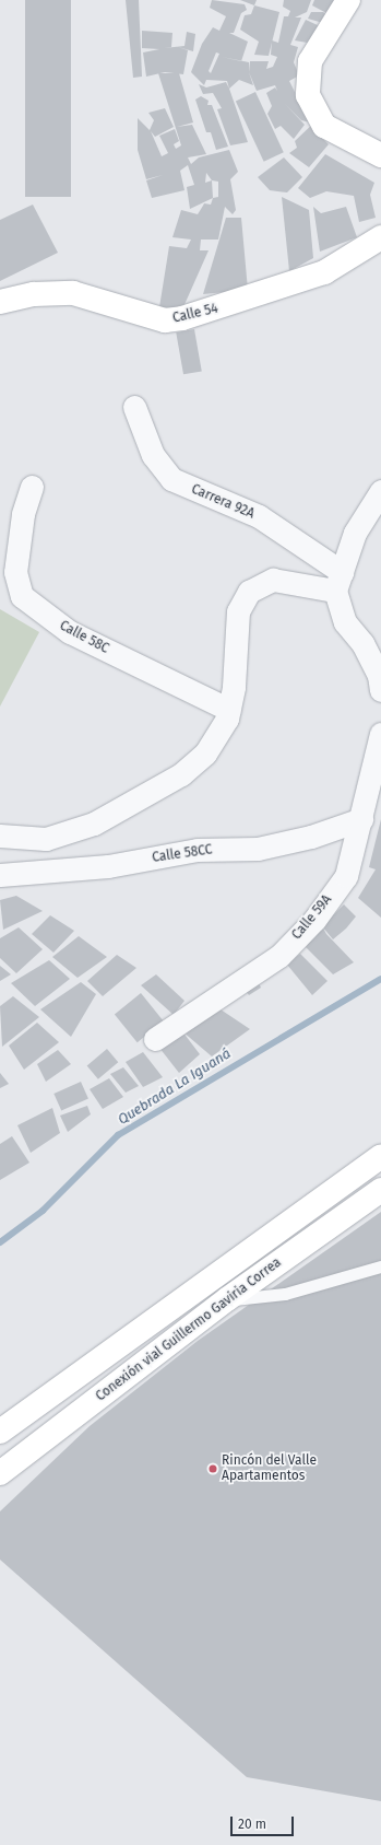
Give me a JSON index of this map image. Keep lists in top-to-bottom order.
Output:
{
  "streets": {
    "main road": ["Calle 54", "Conexión vial Guillermo Gaviria Correa"],
    "street": [
      "Carrera 92A",
      "Calle 58C",
      "Calle 58CC",
      "Calle 59A"
    ]
  },
  "crossings": [
    ["Calle 58CC", "Calle 59A"]
  ],
  "water": ["Quebrada La Iguaná"],
  "places": ["Rincón del Valle Apartamentos"],
  "scale_bar": "20 m"
}
